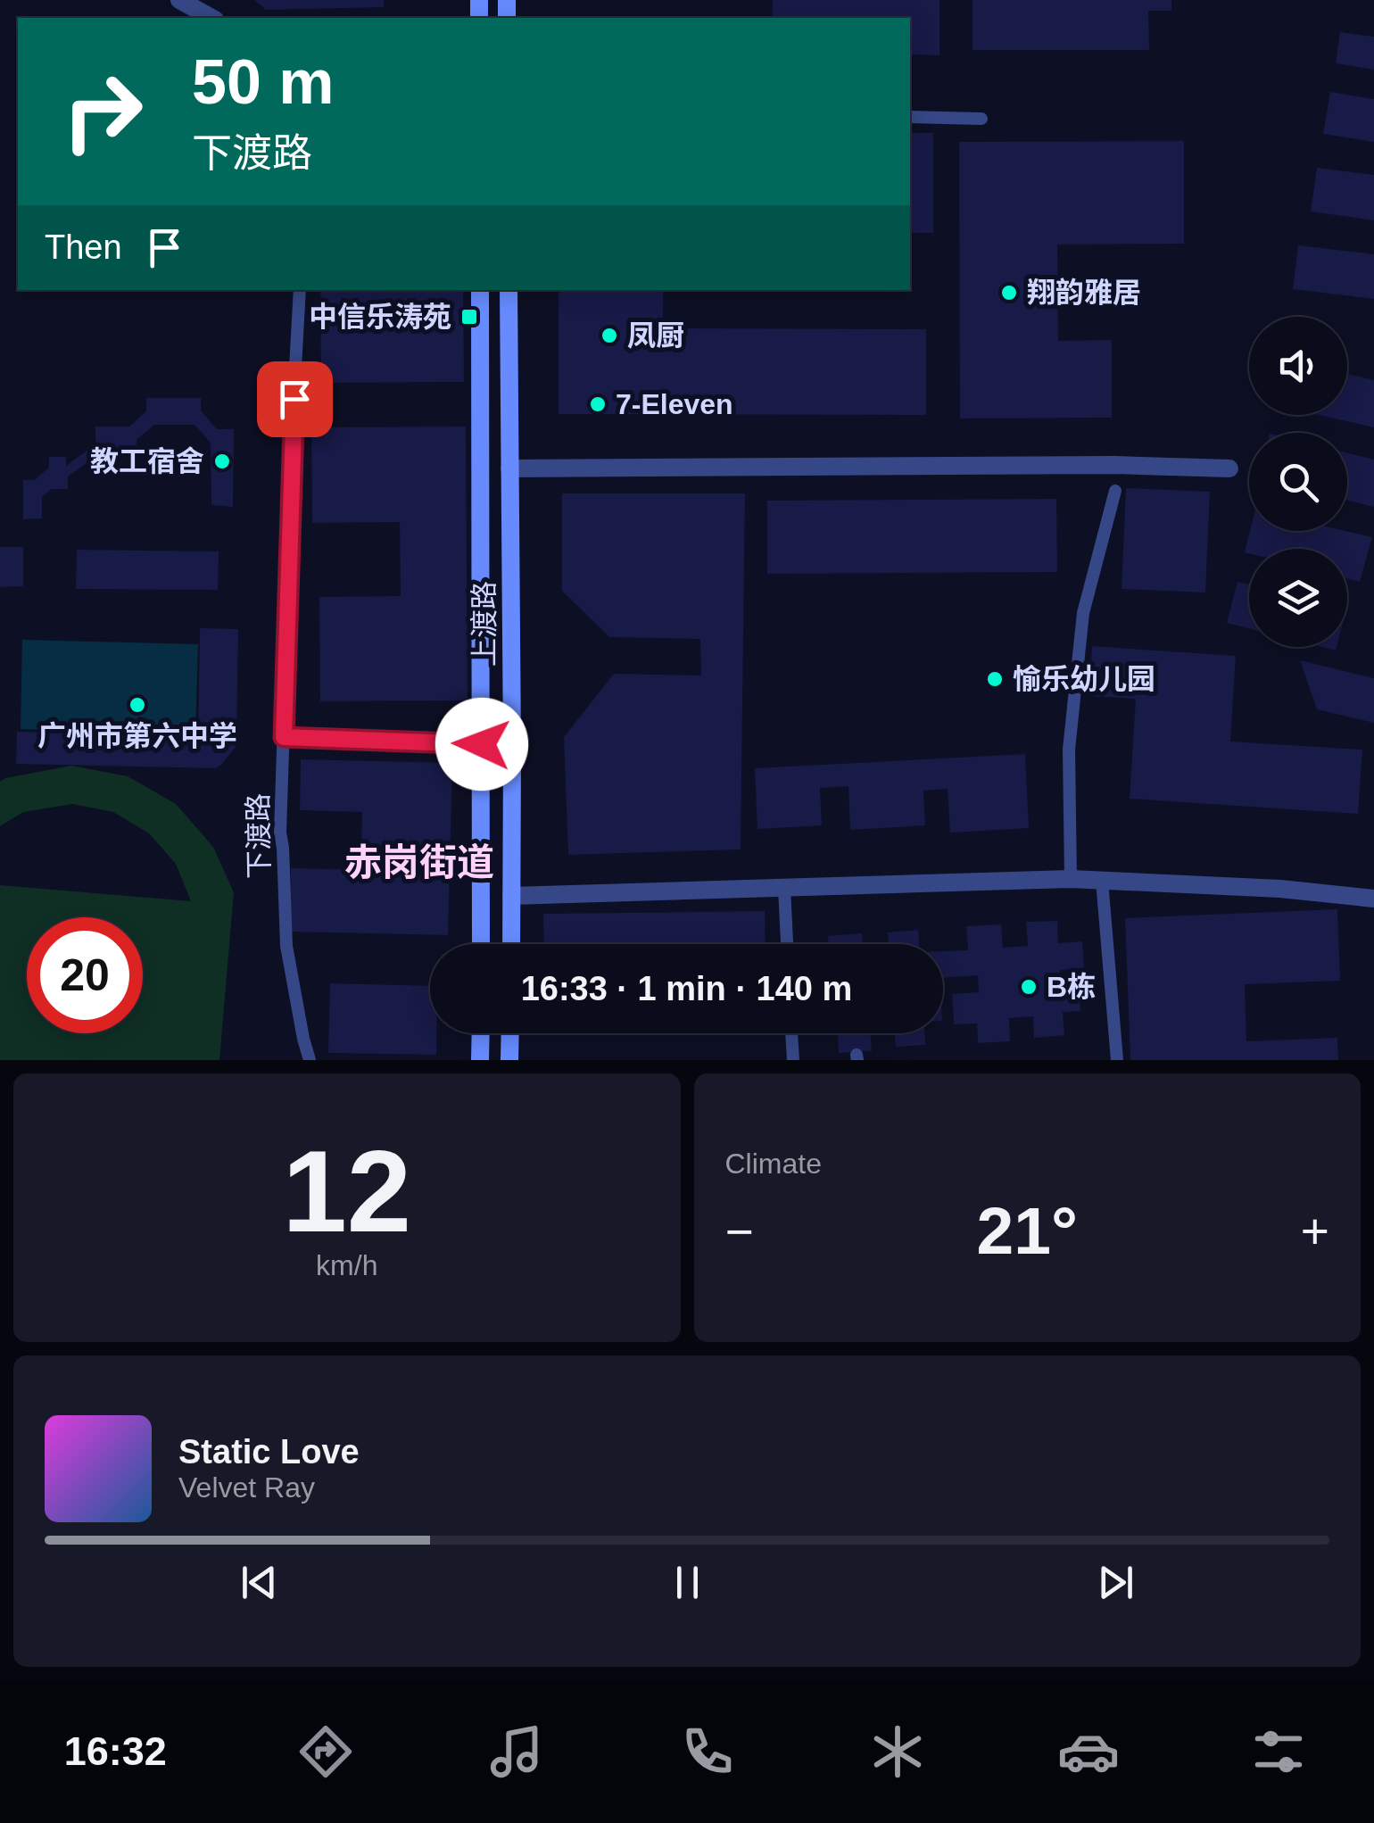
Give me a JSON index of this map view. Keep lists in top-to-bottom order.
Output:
{
  "streets": {
    "main road": ["上渡路"],
    "lane": ["下渡路"]
  },
  "districts": ["赤岗街道"],
  "places": {
    "other": [
      "翔韵雅居",
      "凤厨",
      "7-Eleven",
      "教工宿舍",
      "愉乐幼儿园",
      "广州市第六中学",
      "B栋"
    ],
    "transit": ["中信乐涛苑"]
  },
  "page": {
    "turn": ["50 m", "下渡路"],
    "then": "Then",
    "limit": "20",
    "trip": "16:33 · 1 min · 140 m",
    "tile": [
      ["12", "km/h"],
      "Climate"
    ],
    "heat": ["−", "21°", "+"],
    "song": ["Static Love", "Velvet Ray"],
    "tabs": "16:32"
  }
}
